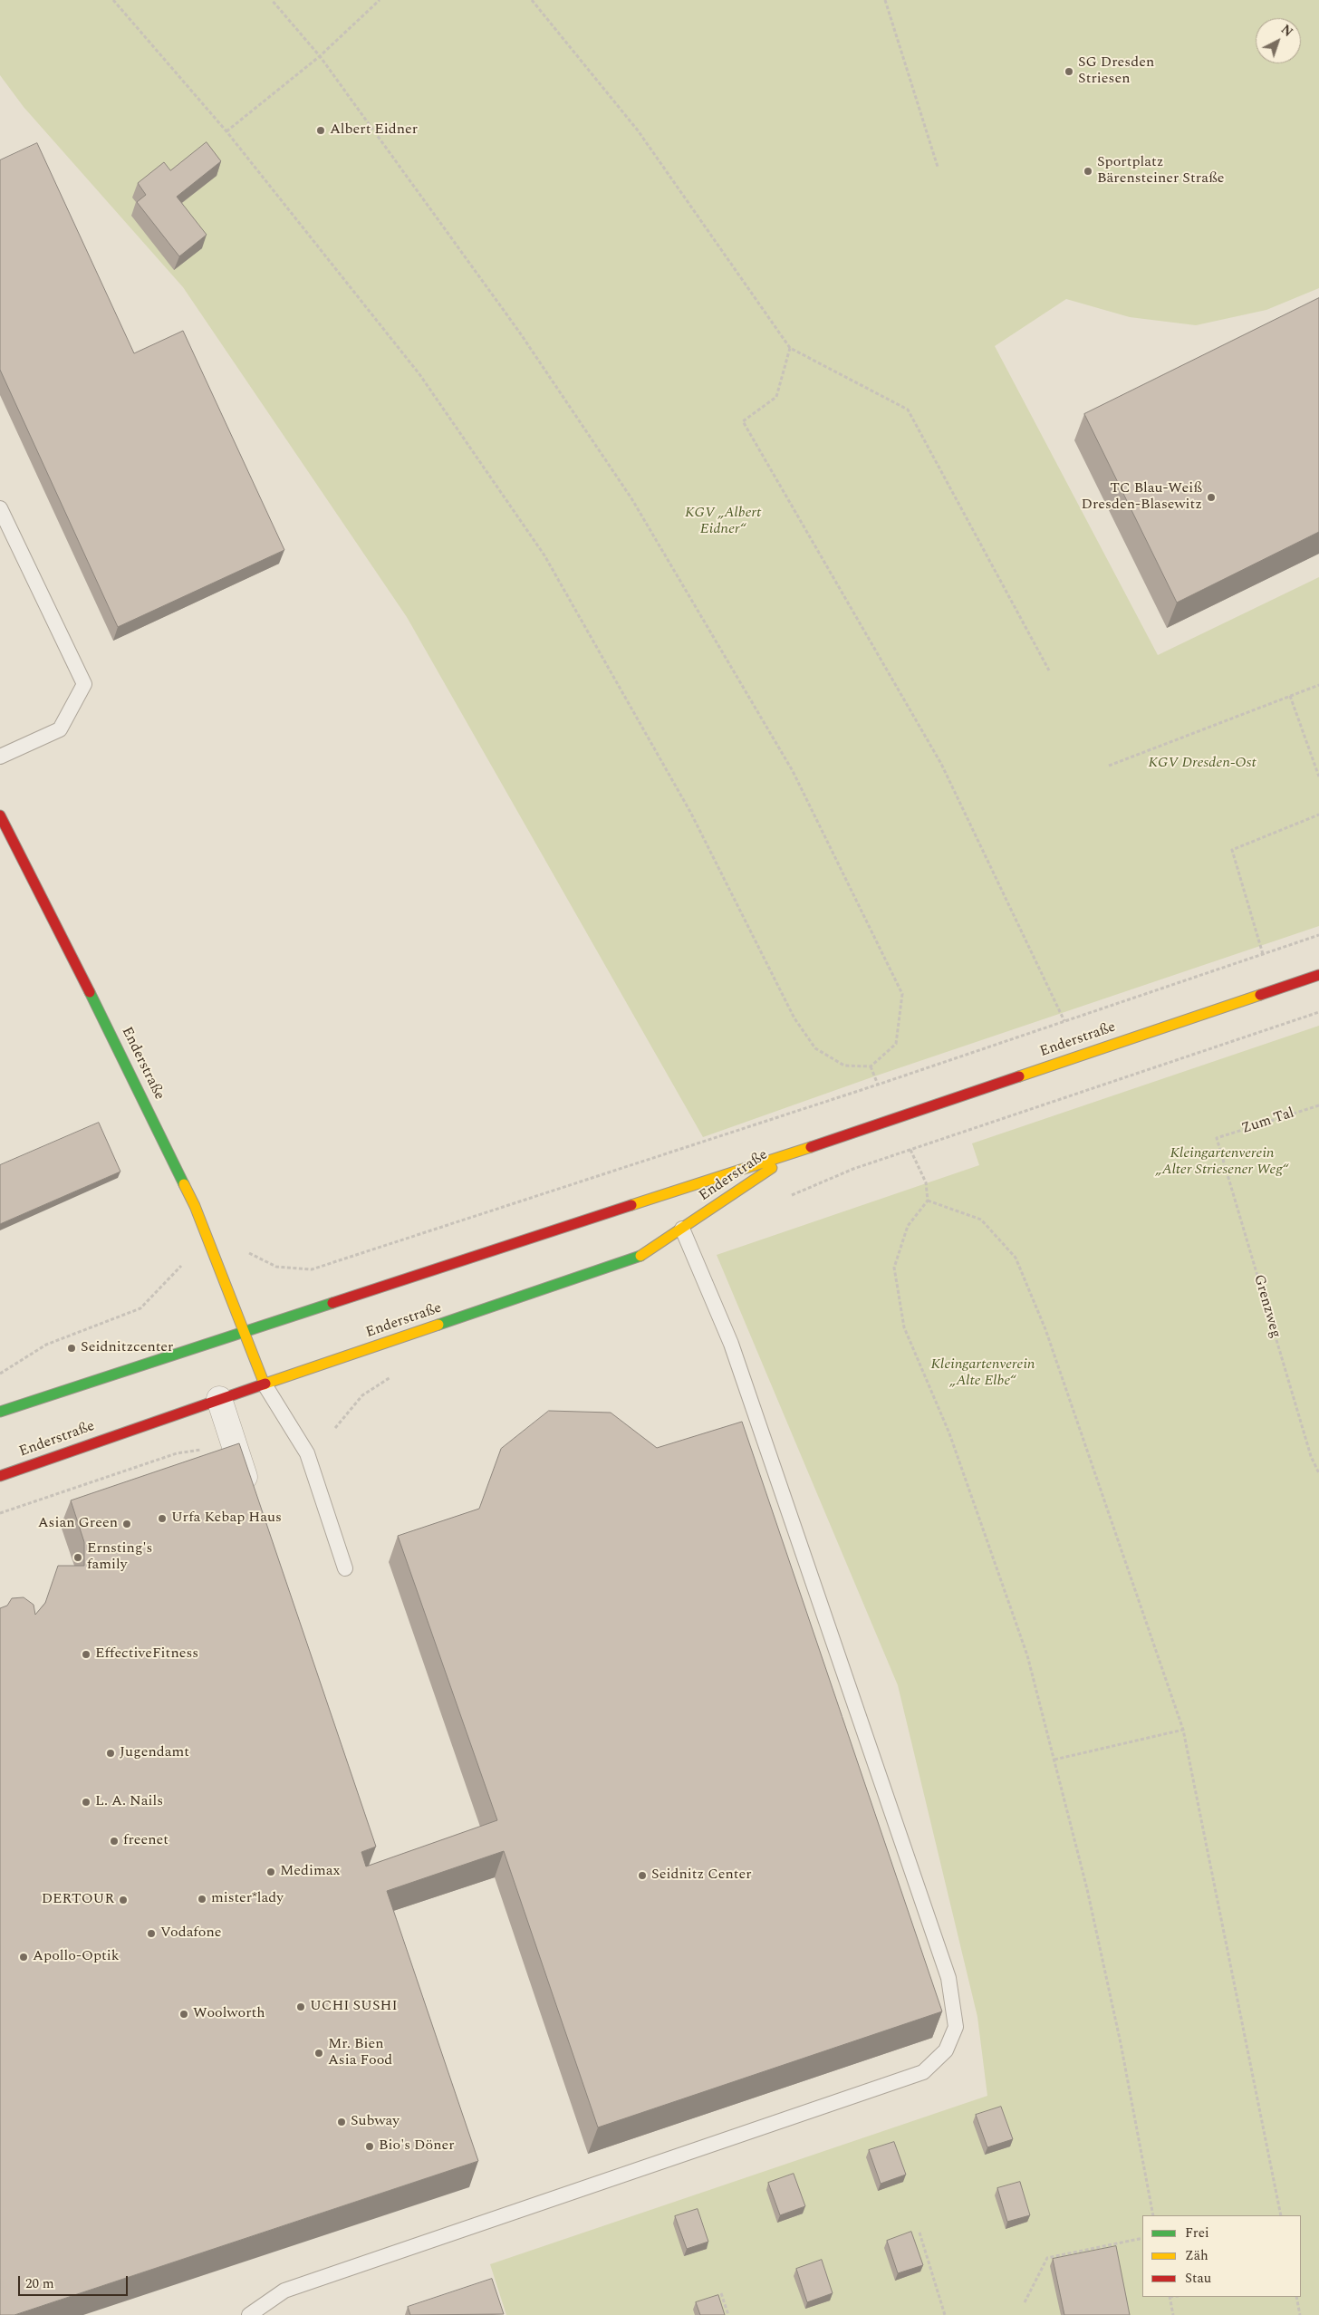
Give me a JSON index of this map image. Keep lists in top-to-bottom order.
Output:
{
  "streets": {
    "main road": ["Enderstraße"],
    "path": ["Zum Tal", "Grenzweg"]
  },
  "crossings": [
    ["Zum Tal", "Grenzweg"]
  ],
  "parks": [
    "KGV „Albert Eidner“",
    "KGV Dresden-Ost",
    "Kleingartenverein „Alter Striesener Weg“",
    "Kleingartenverein „Alte Elbe“"
  ],
  "places": [
    "SG Dresden Striesen",
    "Albert Eidner",
    "Sportplatz Bärensteiner Straße",
    "TC Blau-Weiß Dresden-Blasewitz",
    "Seidnitzcenter",
    "Urfa Kebap Haus",
    "Asian Green",
    "Ernsting's family",
    "EffectiveFitness",
    "Jugendamt",
    "L. A. Nails",
    "freenet",
    "Medimax",
    "Seidnitz Center",
    "mister*lady",
    "DERTOUR",
    "Vodafone",
    "Apollo-Optik",
    "UCHI SUSHI",
    "Woolworth",
    "Mr. Bien Asia Food",
    "Subway",
    "Bio's Döner"
  ],
  "legend": ["Frei", "Zäh", "Stau"],
  "scale_bar": "20 m",
  "north": "top right"
}
